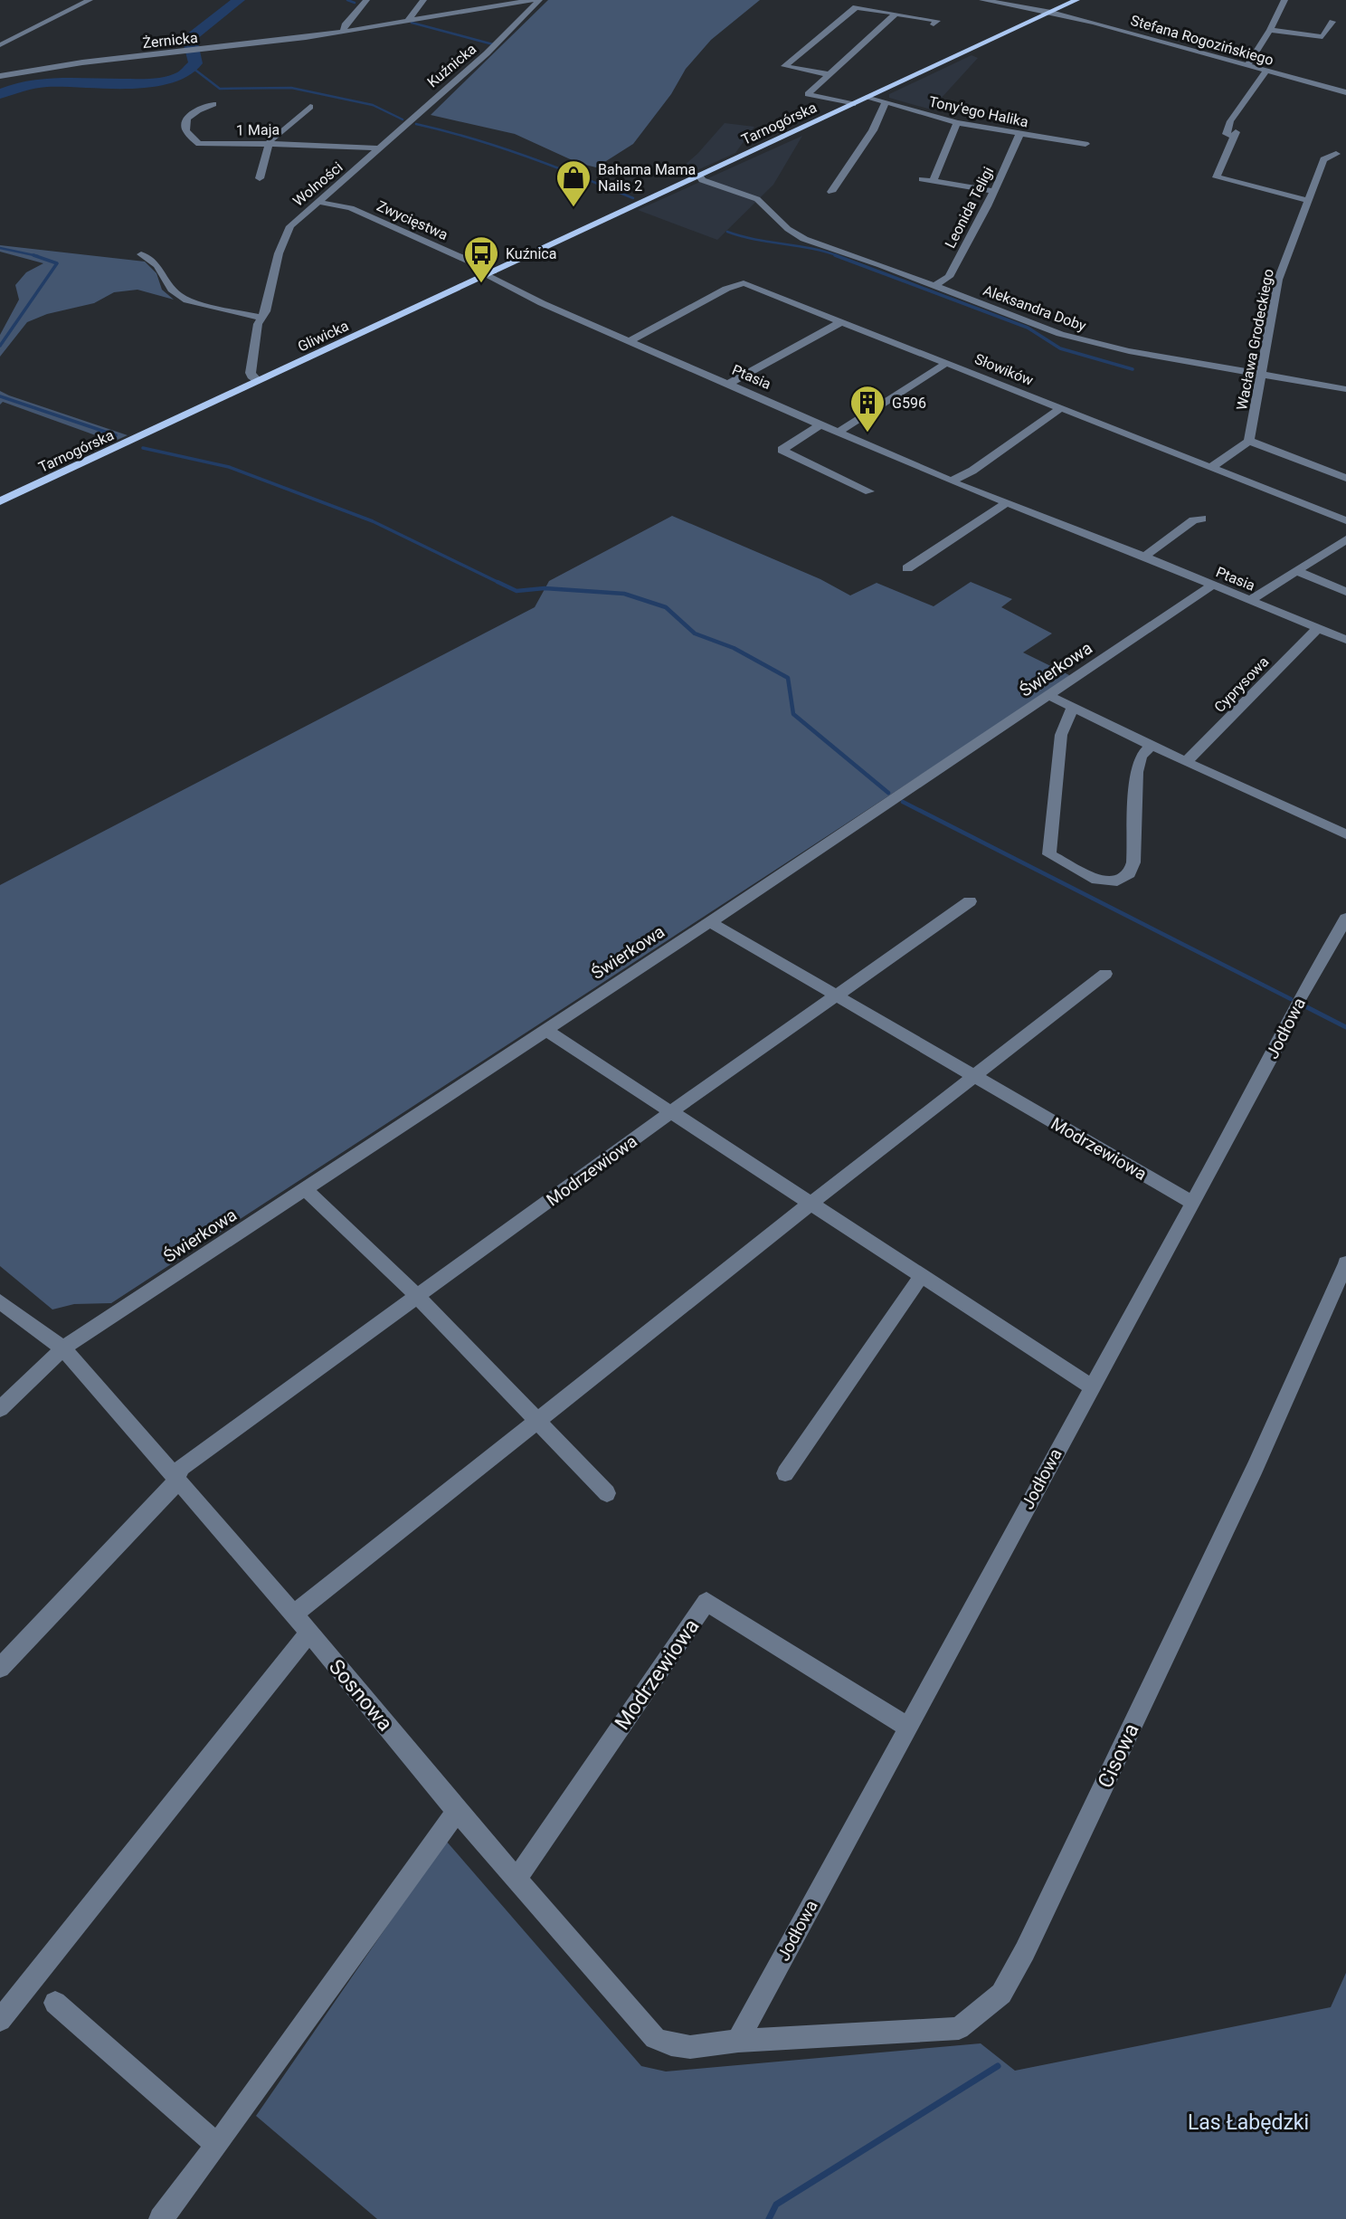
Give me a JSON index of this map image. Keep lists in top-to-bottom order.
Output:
{
  "streets": {
    "main road": ["Tarnogórska", "Gliwicka"],
    "street": [
      "Żernicka",
      "Stefana Rogozińskiego",
      "Kuźnicka",
      "Tony'ego Halika",
      "1 Maja",
      "Wolności",
      "Leonida Teligi",
      "Zwycięstwa",
      "Aleksandra Doby",
      "Wacława Grodeckiego",
      "Słowików",
      "Ptasia",
      "Świerkowa",
      "Cyprysowa",
      "Jodłowa",
      "Modrzewiowa",
      "Sosnowa",
      "Cisowa"
    ]
  },
  "crossings": [
    ["Stefana Rogozińskiego", "Tarnogórska"],
    ["Kuźnicka", "1 Maja"],
    ["Kuźnicka", "Wolności"],
    ["Tony'ego Halika", "Tarnogórska"],
    ["Tony'ego Halika", "Leonida Teligi"],
    ["Tarnogórska", "Zwycięstwa"],
    ["Tarnogórska", "Aleksandra Doby"],
    ["Tarnogórska", "Gliwicka"],
    ["Tarnogórska", "Ptasia"],
    ["1 Maja", "Wolności"],
    ["Wolności", "Zwycięstwa"],
    ["Wolności", "Gliwicka"],
    ["Leonida Teligi", "Aleksandra Doby"],
    ["Zwycięstwa", "Gliwicka"],
    ["Zwycięstwa", "Ptasia"],
    ["Aleksandra Doby", "Wacława Grodeckiego"],
    ["Gliwicka", "Ptasia"],
    ["Słowików", "Ptasia"],
    ["Ptasia", "Świerkowa"],
    ["Ptasia", "Cyprysowa"],
    ["Świerkowa", "Modrzewiowa"],
    ["Świerkowa", "Sosnowa"],
    ["Jodłowa", "Modrzewiowa"],
    ["Jodłowa", "Sosnowa"],
    ["Jodłowa", "Cisowa"],
    ["Modrzewiowa", "Sosnowa"],
    ["Sosnowa", "Cisowa"]
  ],
  "parks": ["Las Łabędzki"],
  "places": {
    "shop": ["Bahama Mama Nails 2"],
    "bus stop": ["Kuźnica"],
    "building": ["G596"]
  }
}
